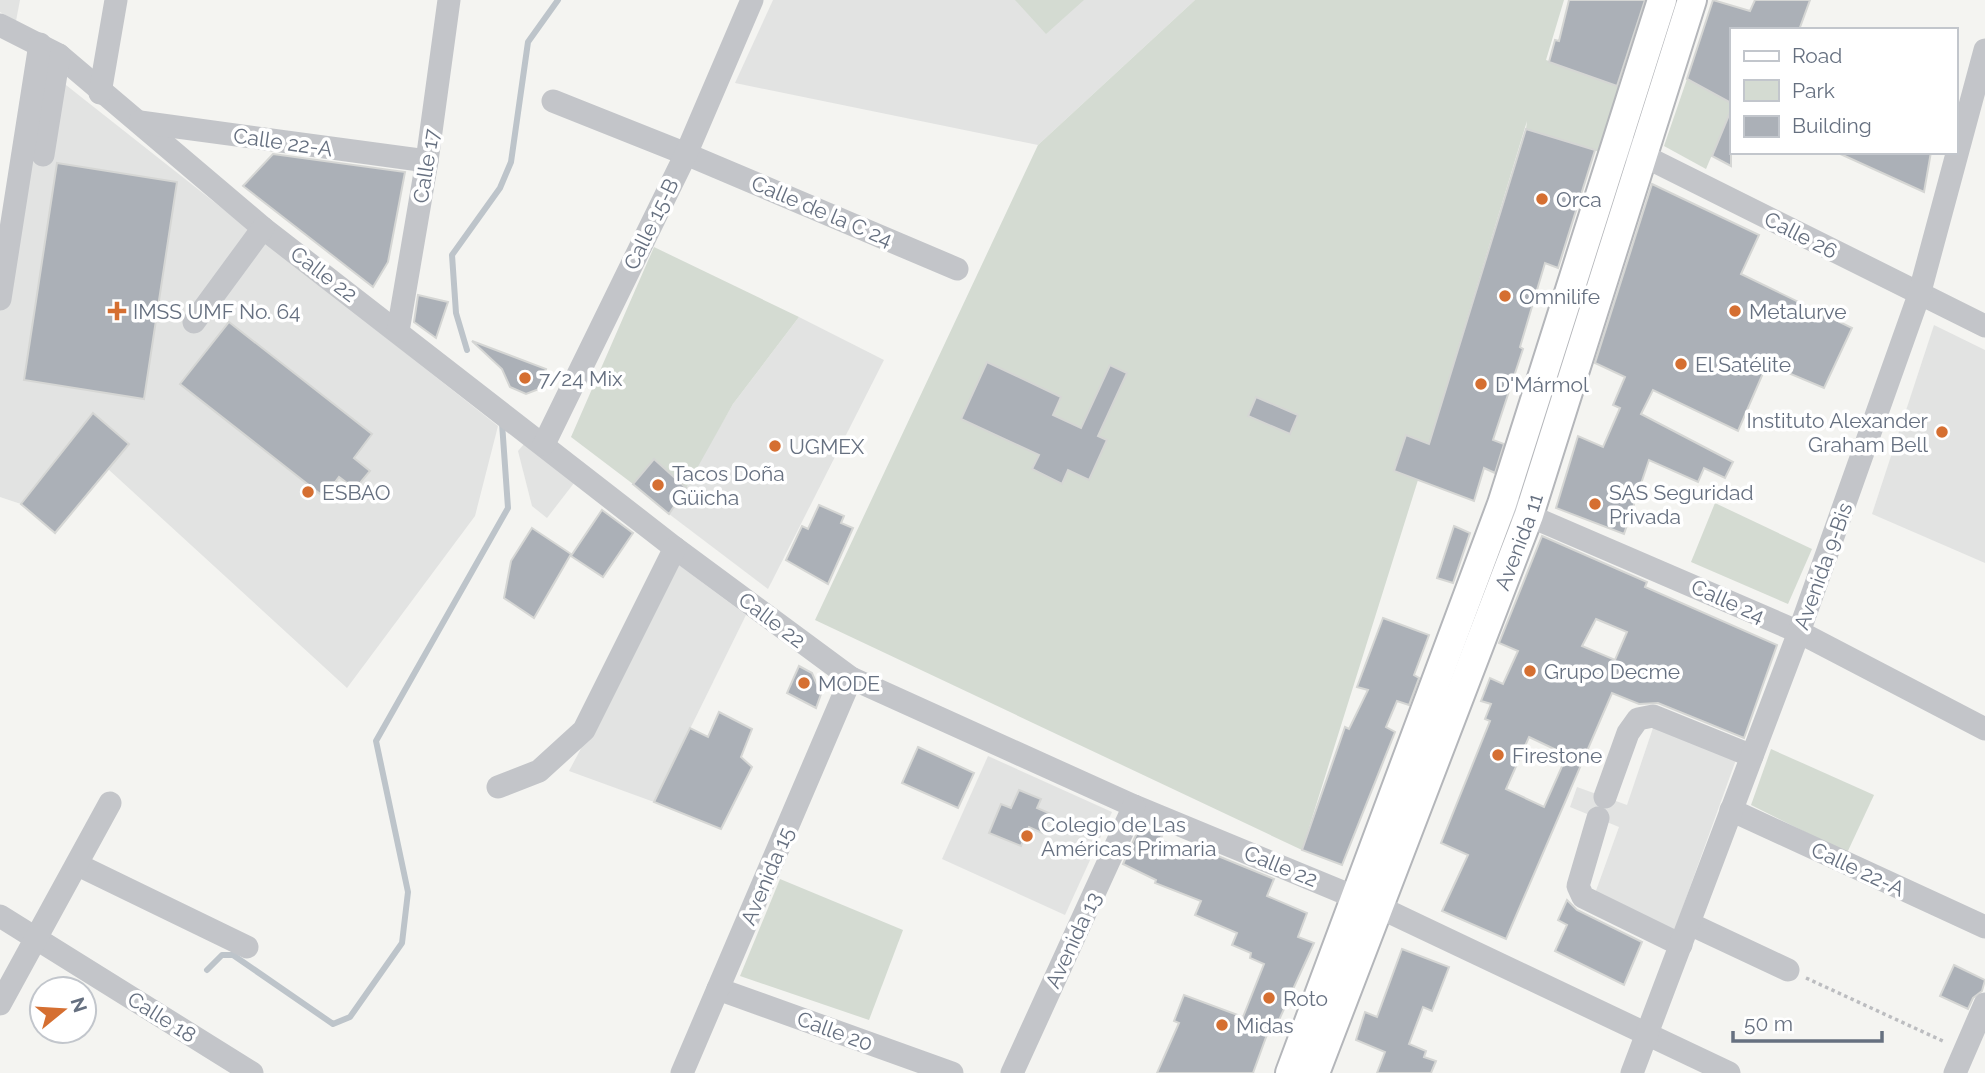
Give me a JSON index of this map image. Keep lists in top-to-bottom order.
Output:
{
  "streets": {
    "main road": ["Avenida 11"],
    "street": [
      "Calle 22-A",
      "Calle 17",
      "Calle de la C 24",
      "Calle 15-B",
      "Calle 26",
      "Calle 22",
      "Avenida 9-Bis",
      "Calle 24",
      "Avenida 15",
      "Avenida 13",
      "Calle 18",
      "Calle 20"
    ]
  },
  "crossings": [
    ["Calle 22-A", "Calle 17"],
    ["Calle 22-A", "Calle 22"],
    ["Calle 22-A", "Avenida 9-Bis"],
    ["Calle 17", "Calle 22"],
    ["Calle de la C 24", "Calle 15-B"],
    ["Calle 15-B", "Calle 22"],
    ["Calle 26", "Avenida 11"],
    ["Calle 26", "Avenida 9-Bis"],
    ["Calle 22", "Avenida 11"],
    ["Calle 22", "Avenida 9-Bis"],
    ["Calle 22", "Avenida 15"],
    ["Calle 22", "Avenida 13"],
    ["Avenida 11", "Calle 24"],
    ["Avenida 9-Bis", "Calle 24"],
    ["Avenida 15", "Calle 20"]
  ],
  "places": {
    "other": [
      "Orca",
      "Omnilife",
      "Metalurve",
      "El Satélite",
      "7/24 Mix",
      "D'Mármol",
      "Instituto Alexander Graham Bell",
      "UGMEX",
      "Tacos Doña Güicha",
      "ESBAO",
      "SAS Seguridad Privada",
      "Grupo Decme",
      "MODE",
      "Firestone",
      "Colegio de Las Américas Primaria",
      "Roto",
      "Midas"
    ],
    "health": ["IMSS UMF No. 64"]
  },
  "legend": ["Road", "Park", "Building"],
  "scale_bar": "50 m",
  "north": "right"
}
